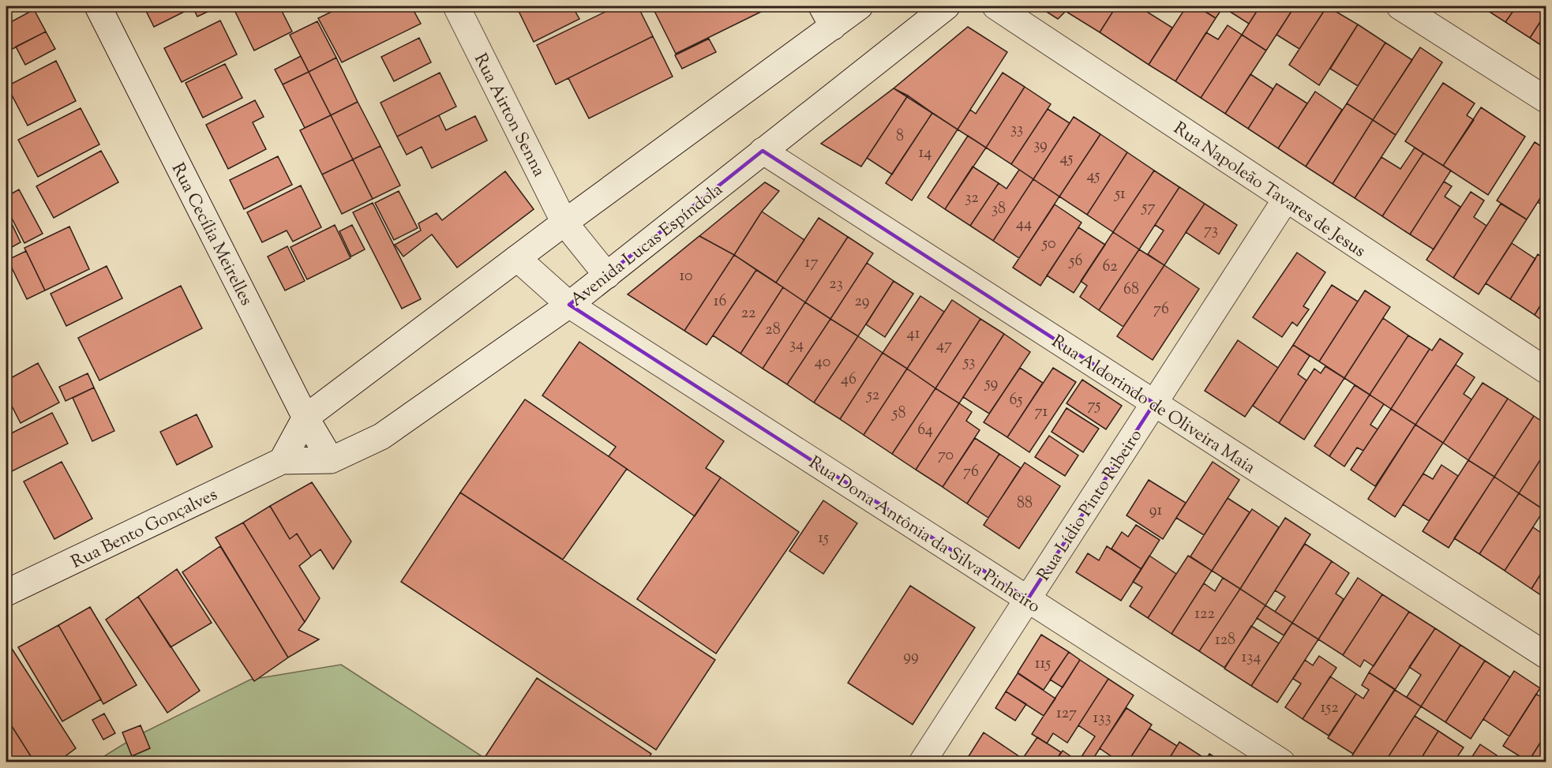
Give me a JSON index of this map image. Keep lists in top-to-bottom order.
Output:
{
  "streets": {
    "street": [
      "Rua Airton Senna",
      "Rua Napoleão Tavares de Jesus",
      "Rua Cecília Meirelles",
      "Avenida Lucas Espíndola",
      "Rua Aldorindo de Oliveira Maia",
      "Rua Lídio Pinto Ribeiro",
      "Rua Bento Gonçalves",
      "Rua Dona Antônia da Silva Pinheiro"
    ]
  },
  "crossings": [
    ["Rua Airton Senna", "Avenida Lucas Espíndola"],
    ["Rua Napoleão Tavares de Jesus", "Rua Lídio Pinto Ribeiro"],
    ["Rua Cecília Meirelles", "Avenida Lucas Espíndola"],
    ["Rua Cecília Meirelles", "Rua Bento Gonçalves"],
    ["Avenida Lucas Espíndola", "Rua Aldorindo de Oliveira Maia"],
    ["Avenida Lucas Espíndola", "Rua Bento Gonçalves"],
    ["Avenida Lucas Espíndola", "Rua Dona Antônia da Silva Pinheiro"],
    ["Rua Aldorindo de Oliveira Maia", "Rua Lídio Pinto Ribeiro"],
    ["Rua Lídio Pinto Ribeiro", "Rua Dona Antônia da Silva Pinheiro"]
  ],
  "house_numbers": [
    "33",
    "8",
    "39",
    "14",
    "45",
    "45",
    "51",
    "32",
    "57",
    "38",
    "44",
    "73",
    "50",
    "56",
    "17",
    "62",
    "10",
    "23",
    "68",
    "16",
    "29",
    "76",
    "22",
    "28",
    "41",
    "34",
    "47",
    "40",
    "53",
    "46",
    "59",
    "52",
    "65",
    "75",
    "71",
    "58",
    "64",
    "70",
    "76",
    "88",
    "91",
    "15",
    "122",
    "128",
    "99",
    "134",
    "115",
    "152",
    "127",
    "133"
  ]
}
